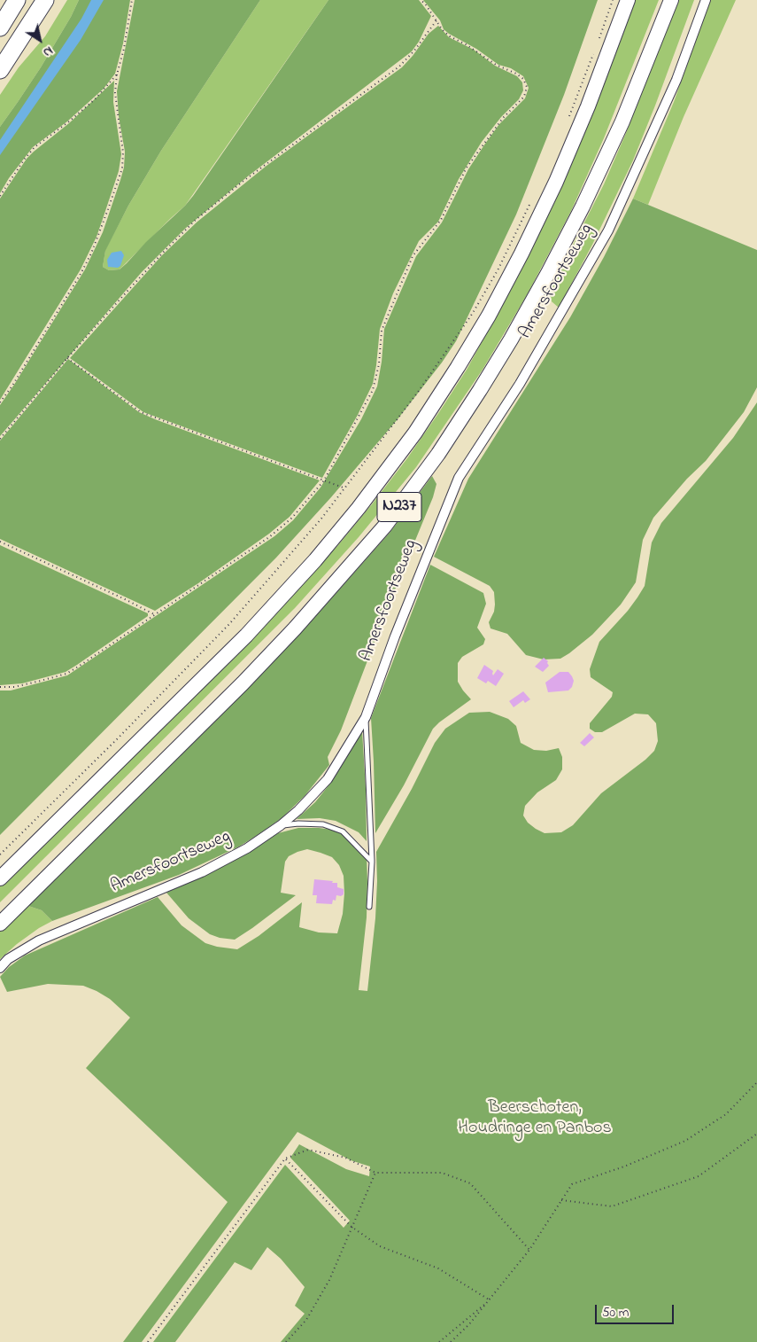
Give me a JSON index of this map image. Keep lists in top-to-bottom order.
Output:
{
  "streets": {
    "main road": ["Amersfoortseweg", "N237"]
  },
  "parks": ["Beerschoten, Houdringe en Panbos"],
  "scale_bar": "50 m",
  "north": "bottom right"
}
